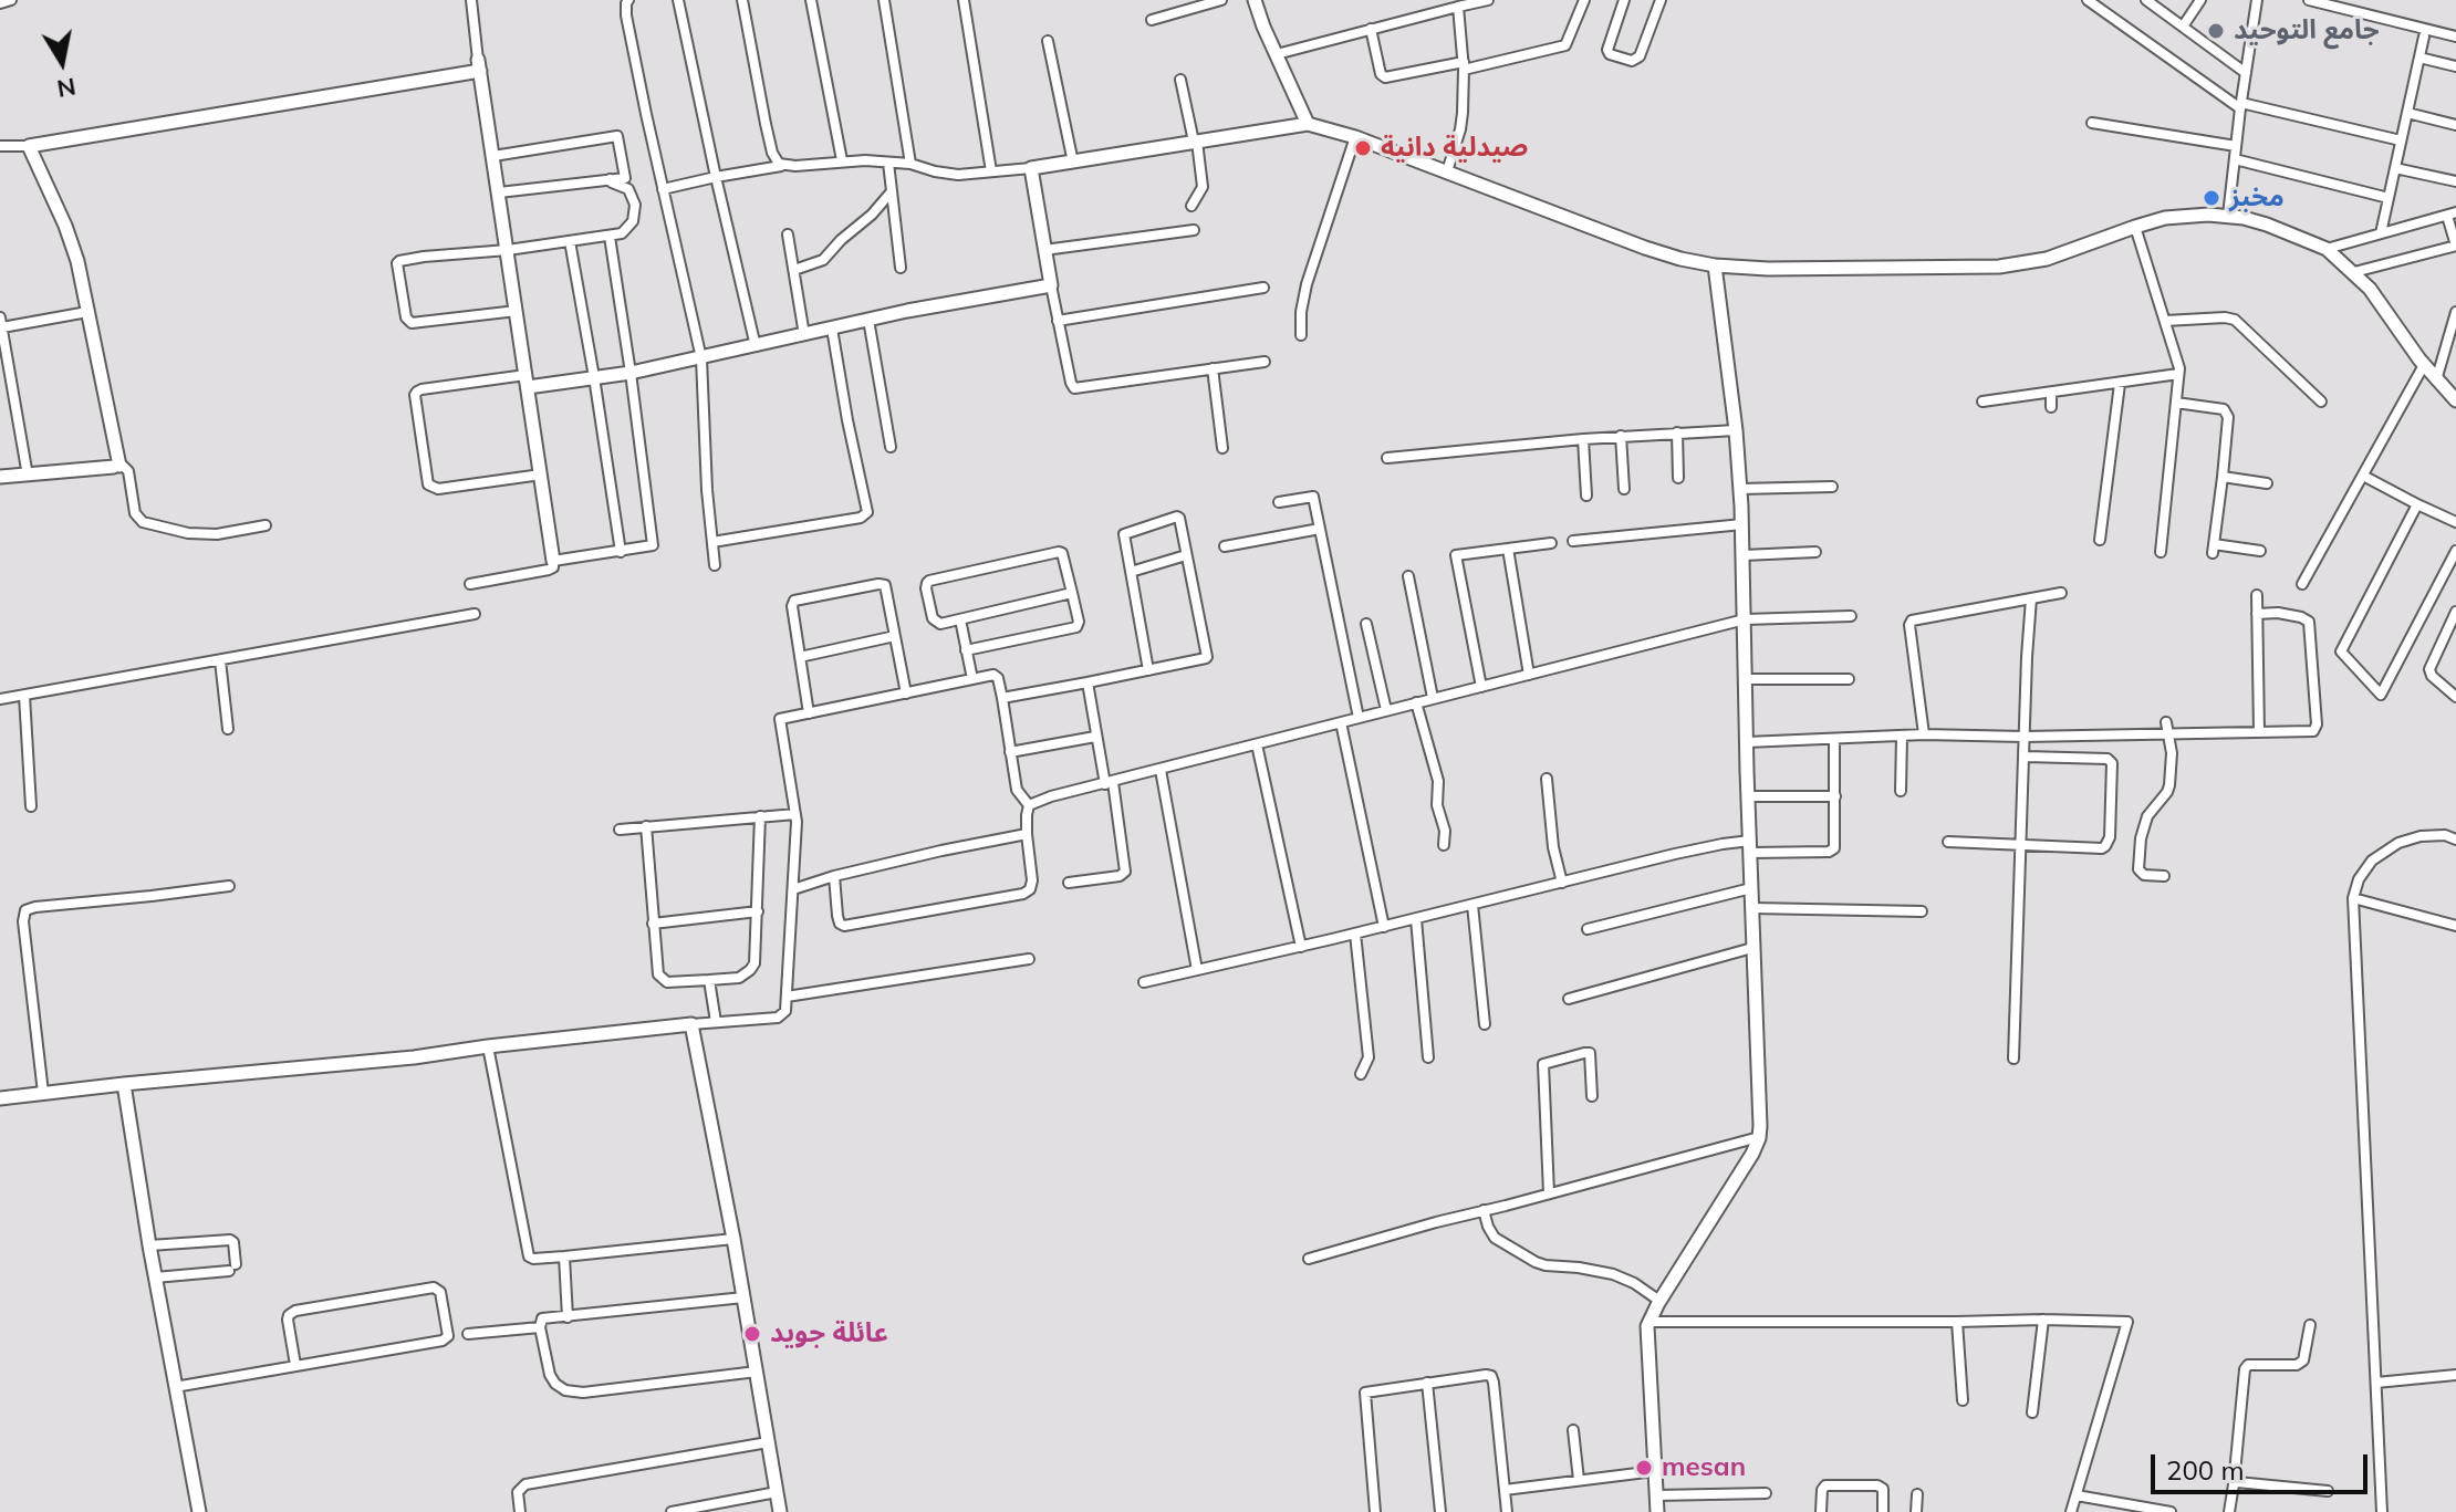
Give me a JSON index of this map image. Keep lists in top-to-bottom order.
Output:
{
  "places": [
    "جامع التوحيد",
    "صيدلية دانية",
    "مخبز",
    "عائلة جويد",
    "mesan"
  ],
  "scale_bar": "200 m",
  "north": "bottom"
}
